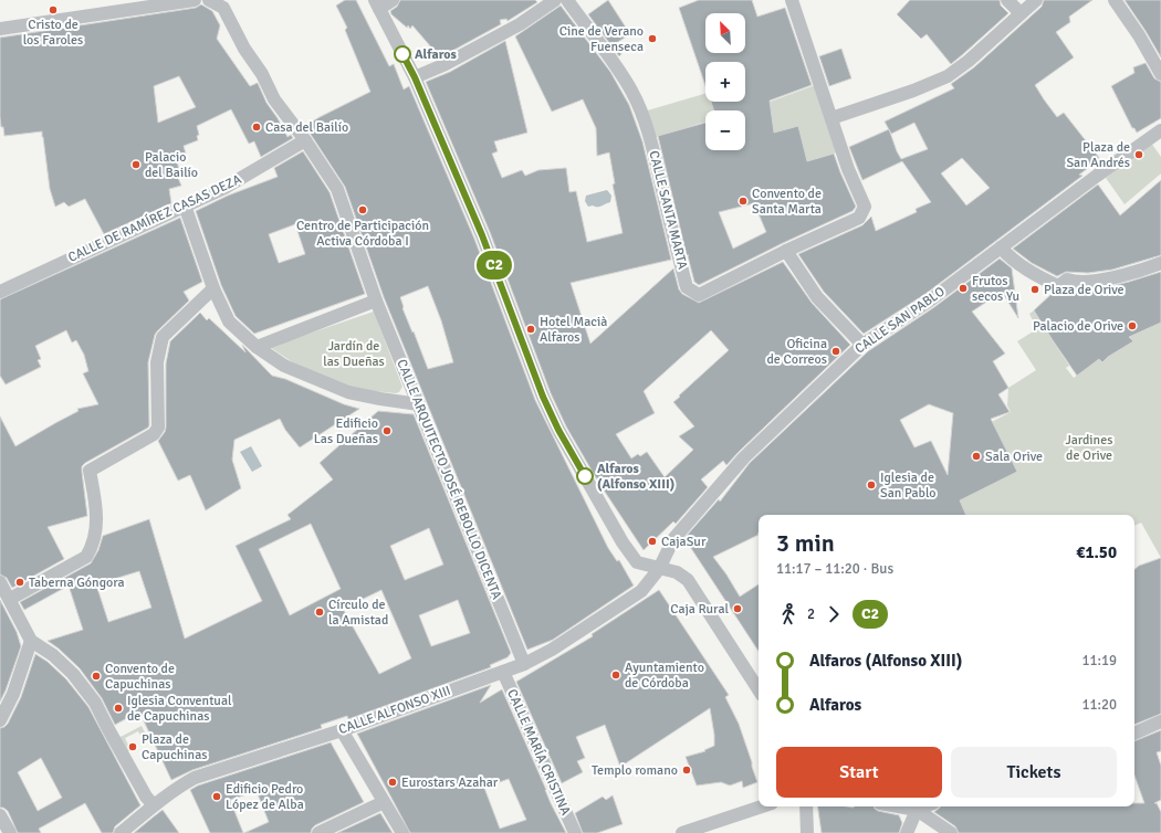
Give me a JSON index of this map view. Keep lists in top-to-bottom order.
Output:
{
  "streets": {
    "street": [
      "CALLE SANTA MARTA",
      "CALLE DE RAMÍREZ CASAS DEZA",
      "CALLE SAN PABLO",
      "CALLE ARQUITECTO JOSÉ REBOLLO DICENTA",
      "CALLE ALFONSO XIII",
      "CALLE MARÍA CRISTINA"
    ]
  },
  "crossings": [
    ["CALLE DE RAMÍREZ CASAS DEZA", "CALLE ARQUITECTO JOSÉ REBOLLO DICENTA"],
    ["CALLE SAN PABLO", "CALLE ALFONSO XIII"],
    ["CALLE ARQUITECTO JOSÉ REBOLLO DICENTA", "CALLE ALFONSO XIII"],
    ["CALLE ALFONSO XIII", "CALLE MARÍA CRISTINA"]
  ],
  "parks": ["Jardín de las Dueñas", "Jardines de Orive"],
  "places": [
    "Cristo de los Faroles",
    "Cine de Verano Fuenseca",
    "Alfaros",
    "Casa del Bailío",
    "Plaza de San Andrés",
    "Palacio del Bailío",
    "Convento de Santa Marta",
    "Centro de Participación Activa Córdoba I",
    "Frutos secos Yu",
    "Plaza de Orive",
    "Palacio de Orive",
    "Hotel Macià Alfaros",
    "Oficina de Correos",
    "Edificio Las Dueñas",
    "Sala Orive",
    "Alfaros (Alfonso XIII)",
    "Iglesia de San Pablo",
    "CajaSur",
    "Taberna Góngora",
    "Caja Rural",
    "Círculo de la Amistad",
    "Ayuntamiento de Córdoba",
    "Convento de Capuchinas",
    "Iglesia Conventual de Capuchinas",
    "Plaza de Capuchinas",
    "Templo romano",
    "Eurostars Azahar",
    "Edificio Pedro López de Alba"
  ],
  "lines": ["bus line C2"],
  "north": "top left",
  "page": {
    "on_map": "C2",
    "map_buttons": ["+", "−"],
    "heading": ["3 min", "11:17 – 11:20 · Bus", "€1.50"],
    "legs": ["2", "C2"],
    "list": [
      {
        "name": "Alfaros (Alfonso XIII)",
        "value": "11:19"
      },
      {
        "name": "Alfaros",
        "value": "11:20"
      }
    ],
    "buttons": ["Start", "Tickets"]
  }
}
